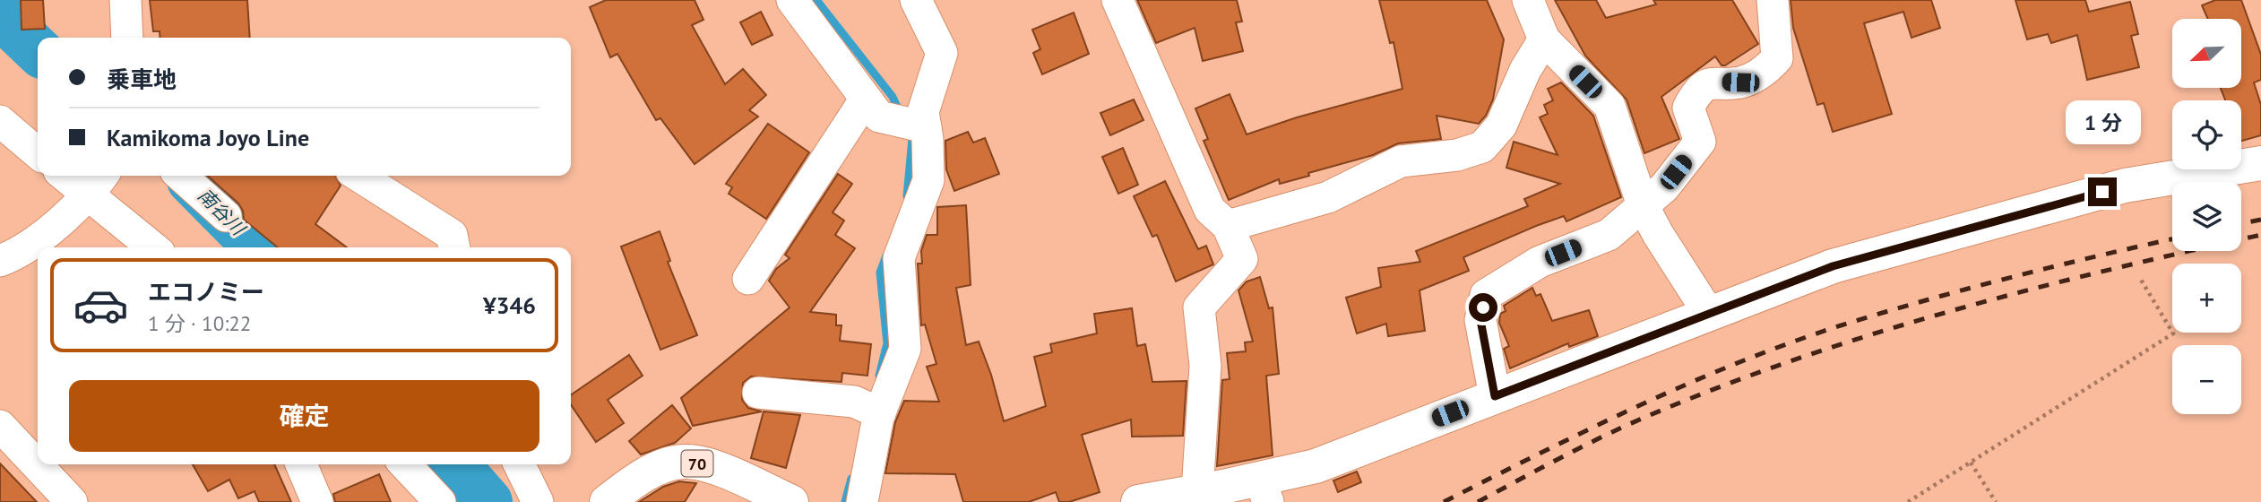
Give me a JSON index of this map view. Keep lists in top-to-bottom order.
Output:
{
  "streets": {
    "main road": ["70"]
  },
  "water": ["南谷川"],
  "north": "bottom left",
  "page": {
    "map_buttons": ["+", "−"],
    "banner": ["乗車地", "Kamikoma Joyo Line"],
    "bubble": "1 分",
    "list": [
      {
        "name": "エコノミー",
        "note": "1 分 · 10:22",
        "value": "¥346"
      }
    ],
    "buttons": "確定"
  }
}
